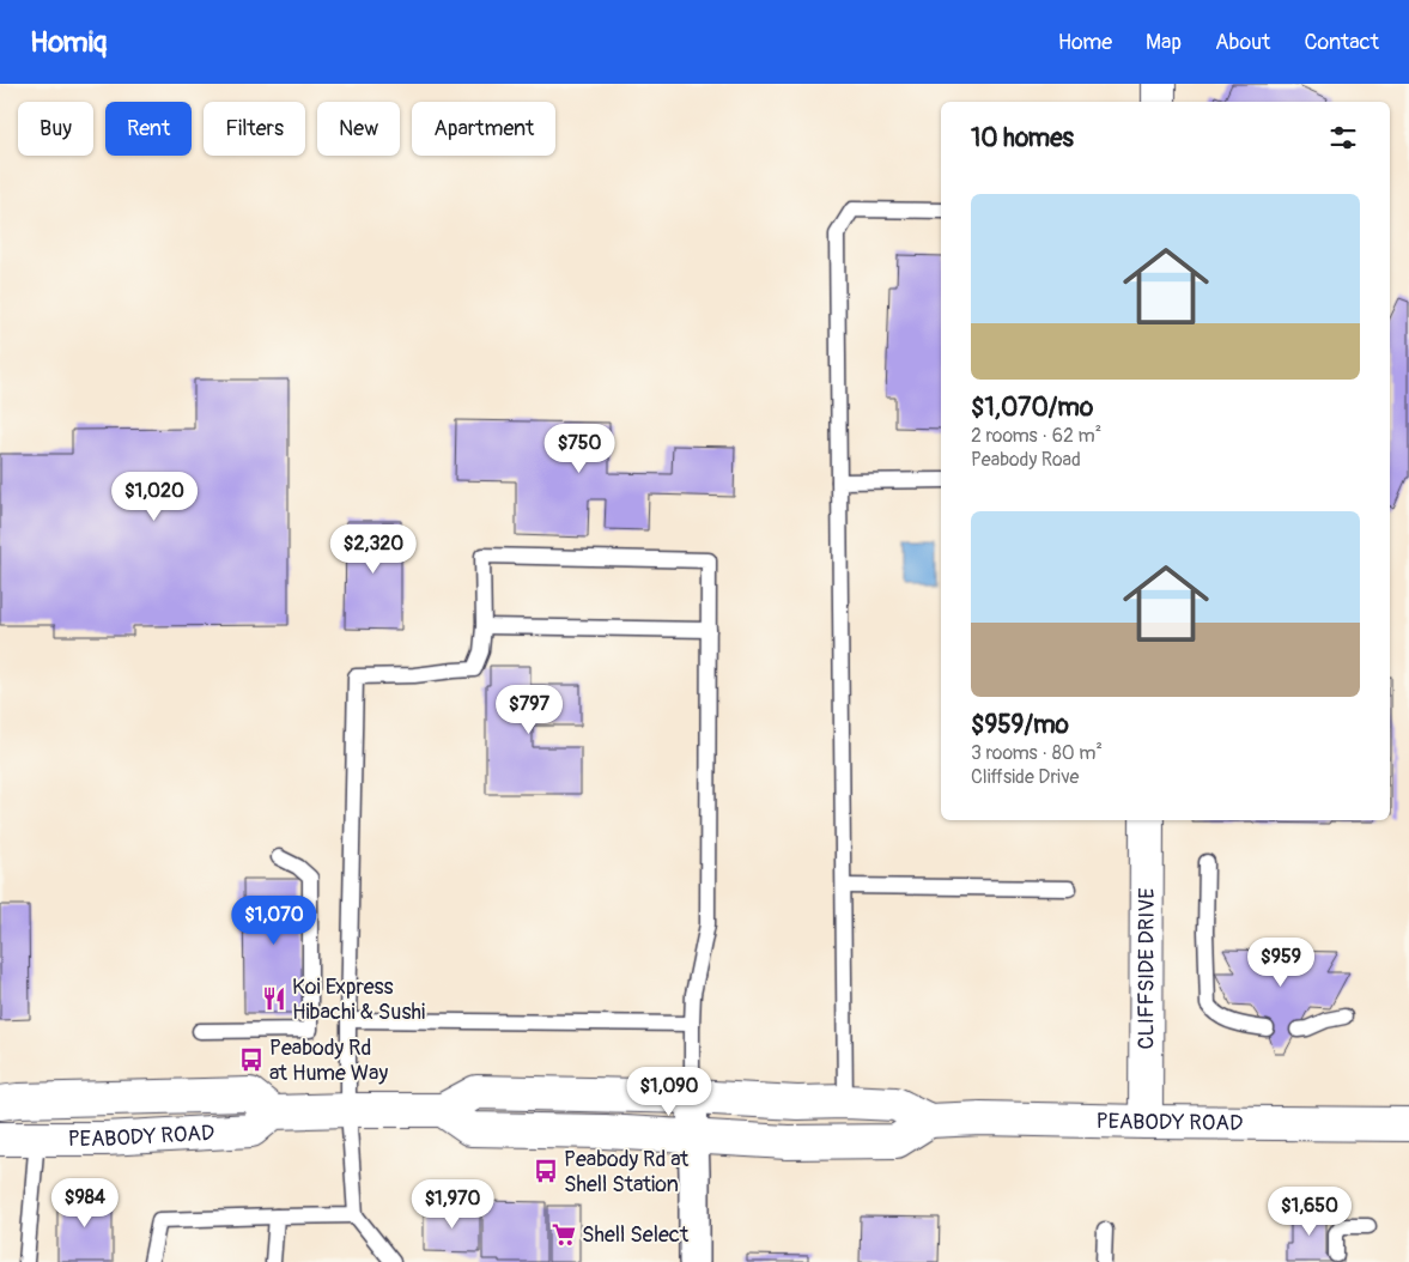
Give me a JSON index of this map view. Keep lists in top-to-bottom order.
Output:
{
  "streets": {
    "main road": ["CLIFFSIDE DRIVE", "PEABODY ROAD"]
  },
  "crossings": [
    ["CLIFFSIDE DRIVE", "PEABODY ROAD"]
  ],
  "places": {
    "restaurant": ["Koi Express Hibachi & Sushi"],
    "bus stop": ["Peabody Rd at Hume Way", "Peabody Rd at Shell Station"],
    "supermarket": ["Shell Select"]
  },
  "page": {
    "header": "Homiq",
    "nav": [
      "Home",
      "Map",
      "About",
      "Contact"
    ],
    "chip": [
      "Buy",
      "Rent",
      "Filters",
      "New",
      "Apartment"
    ],
    "heading": "10 homes",
    "list": [
      {
        "name": "$1,070/mo",
        "note": "2 rooms · 62 m² · Peabody Road"
      },
      {
        "name": "$959/mo",
        "note": "3 rooms · 80 m² · Cliffside Drive"
      }
    ],
    "price": [
      "$750",
      "$1,020",
      "$2,320",
      "$797",
      "$1,070",
      "$959",
      "$1,090",
      "$984",
      "$1,970",
      "$1,650"
    ]
  }
}
